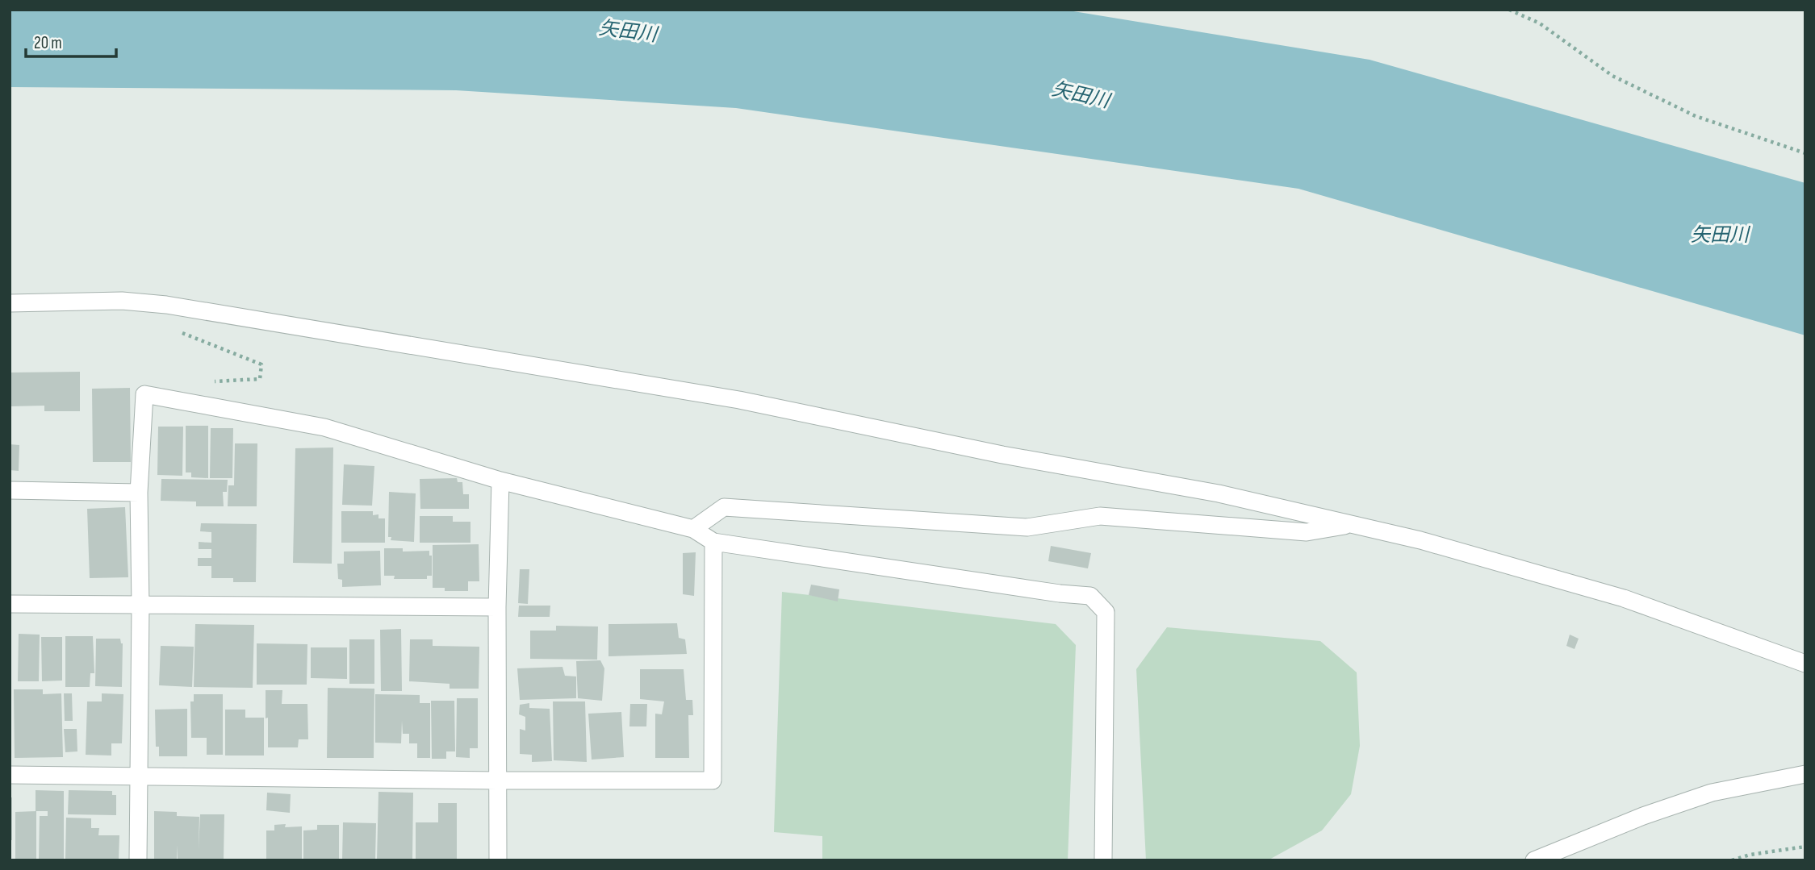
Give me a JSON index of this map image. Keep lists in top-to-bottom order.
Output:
{
  "water": ["矢田川"],
  "scale_bar": "20 m"
}
